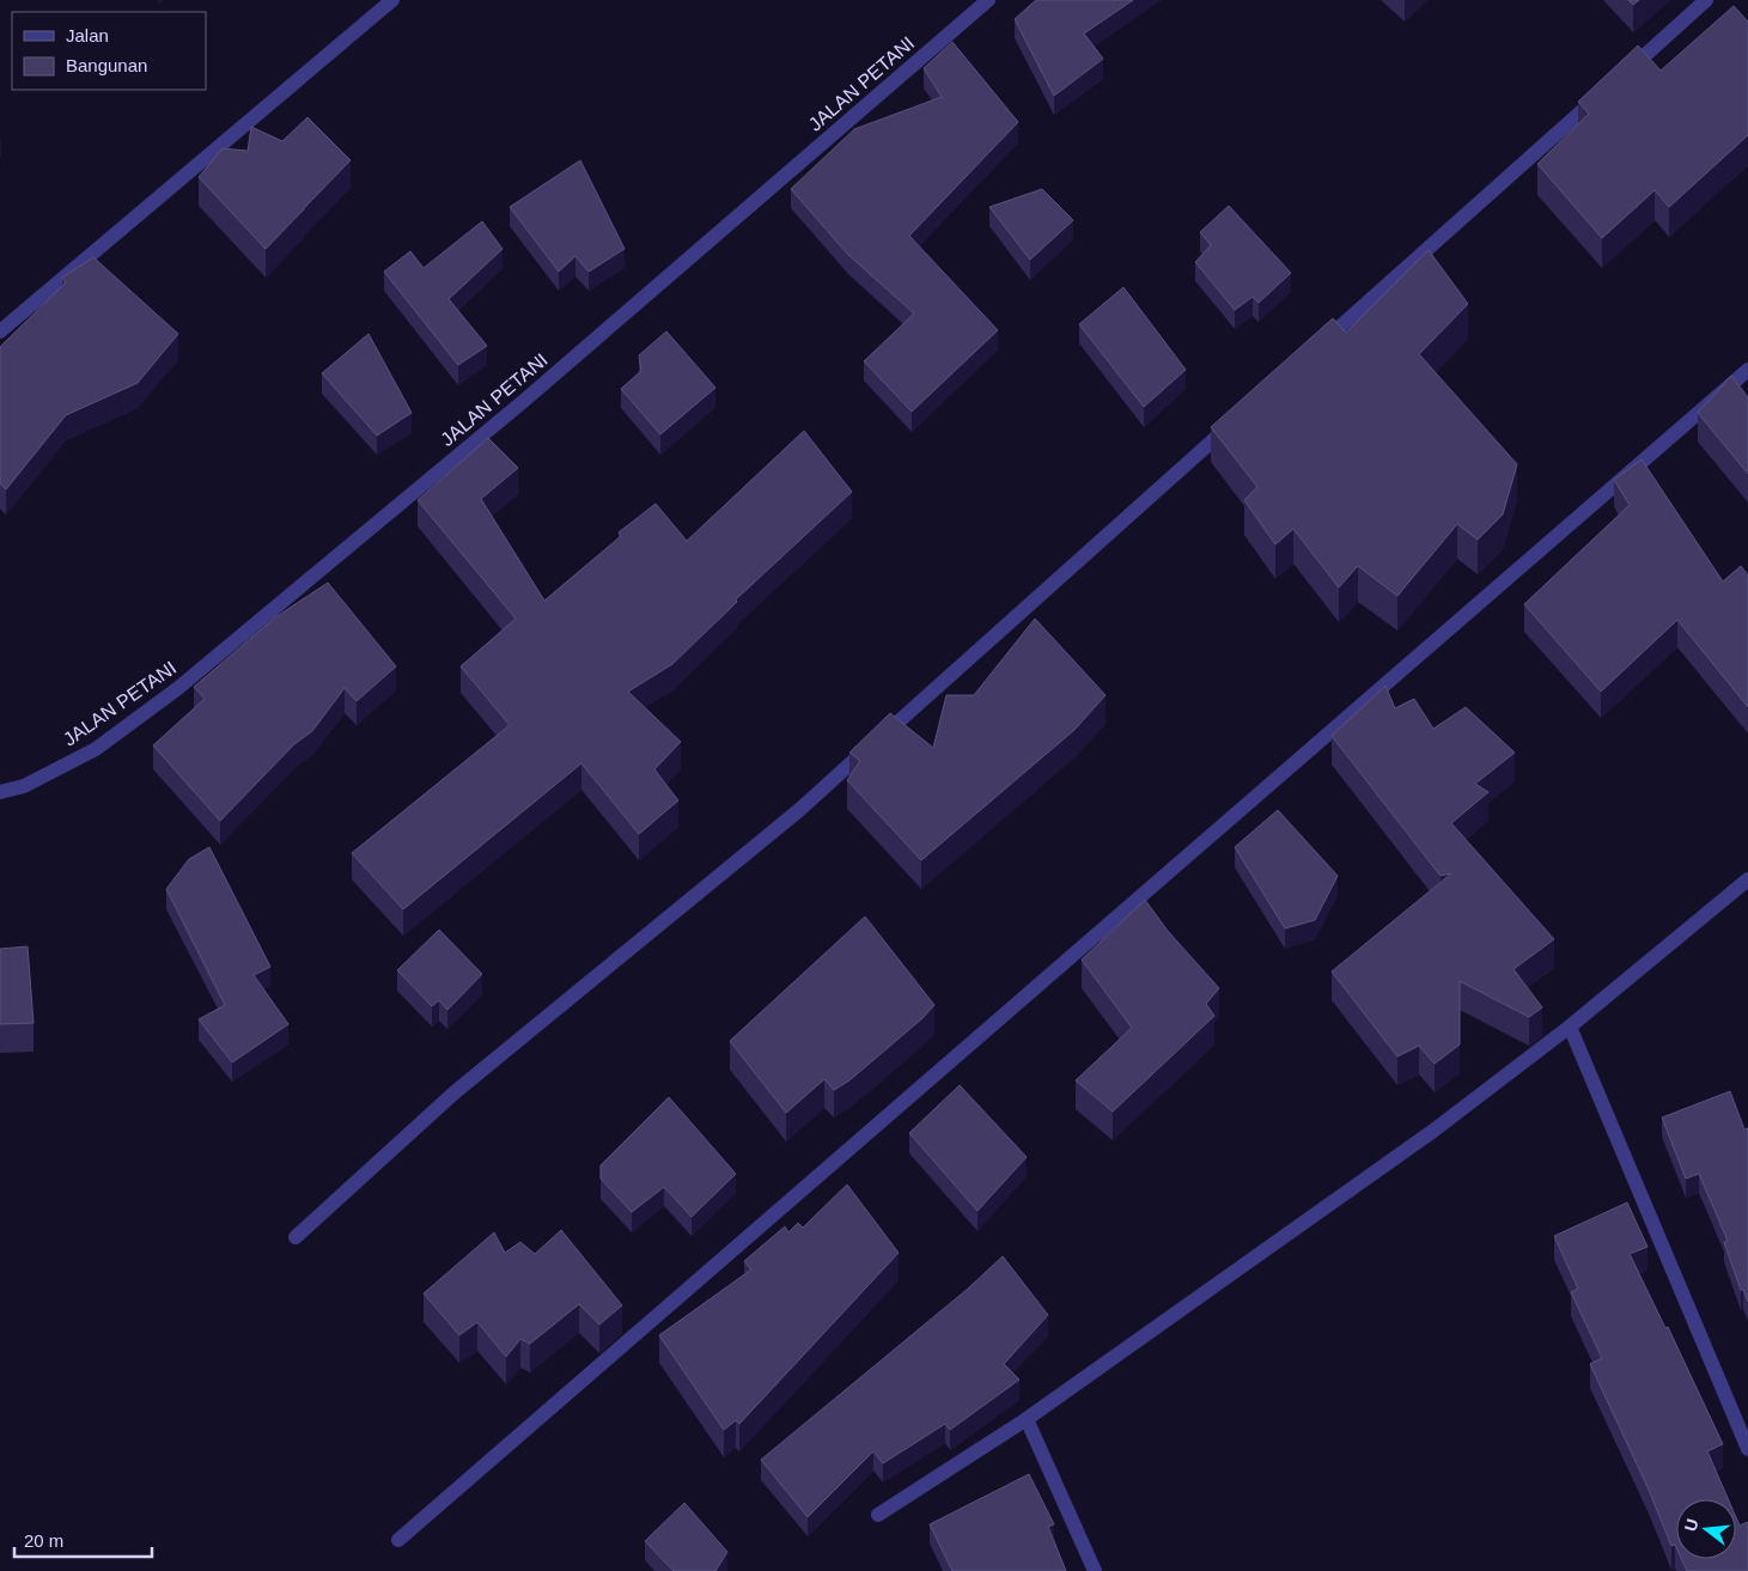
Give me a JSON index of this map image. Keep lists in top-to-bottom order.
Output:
{
  "streets": {
    "street": ["JALAN PETANI"]
  },
  "legend": ["Jalan", "Bangunan"],
  "scale_bar": "20 m",
  "north": "left"
}
